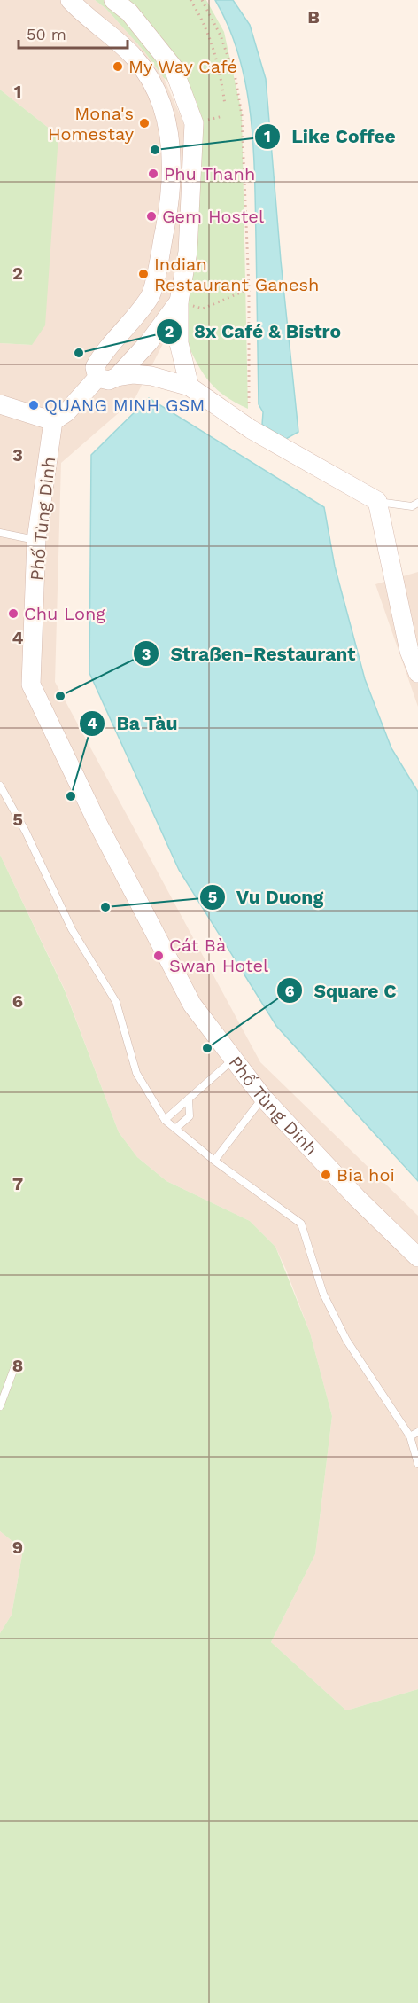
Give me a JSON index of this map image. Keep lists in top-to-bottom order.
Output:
{
  "streets": {
    "main road": ["Phố Tùng Dinh"]
  },
  "places": [
    "My Way Café",
    "Mona's Homestay",
    "Like Coffee",
    "Phu Thanh",
    "Gem Hostel",
    "Indian Restaurant Ganesh",
    "8x Café & Bistro",
    "QUANG MINH GSM",
    "Chu Long",
    "Straßen-Restaurant",
    "Ba Tàu",
    "Vu Duong",
    "Cát Bà Swan Hotel",
    "Square C",
    "Bia hoi"
  ],
  "scale_bar": "50 m",
  "grid": {
    "columns": ["B"],
    "rows": [
      "1",
      "2",
      "3",
      "4",
      "5",
      "6",
      "7",
      "8",
      "9"
    ]
  }
}
